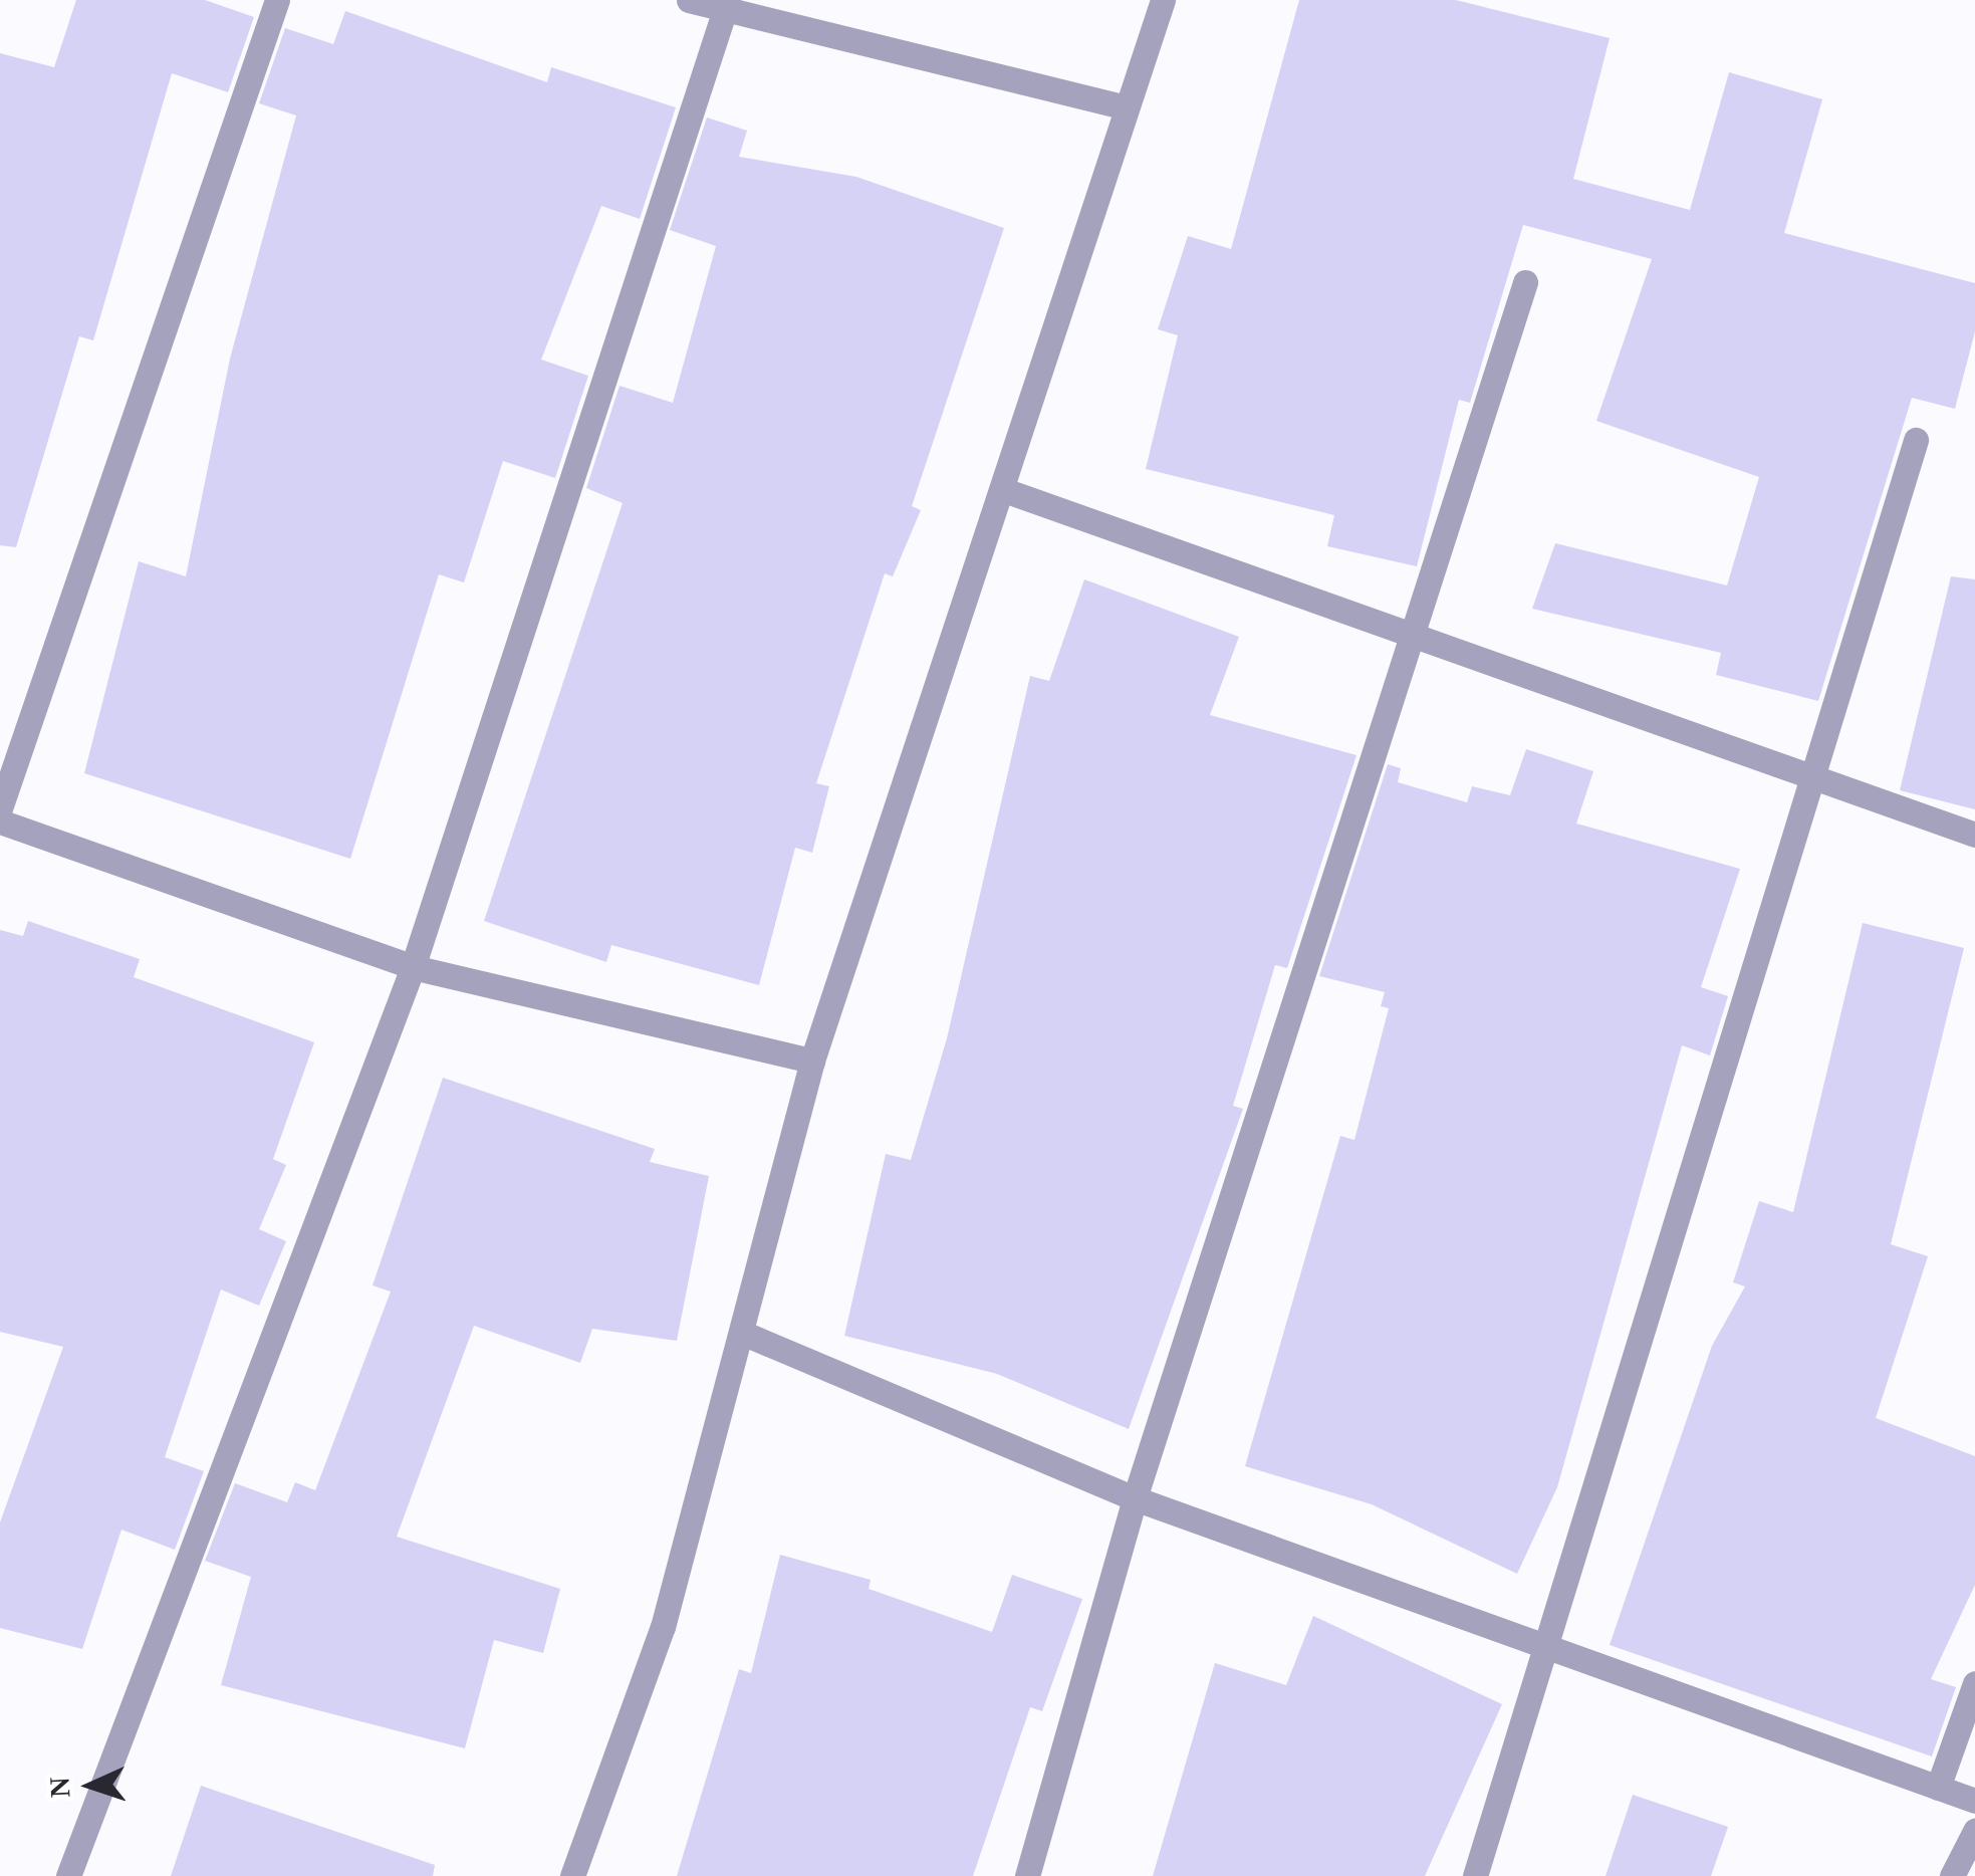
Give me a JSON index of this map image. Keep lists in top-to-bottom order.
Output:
{
  "north": "left"
}
